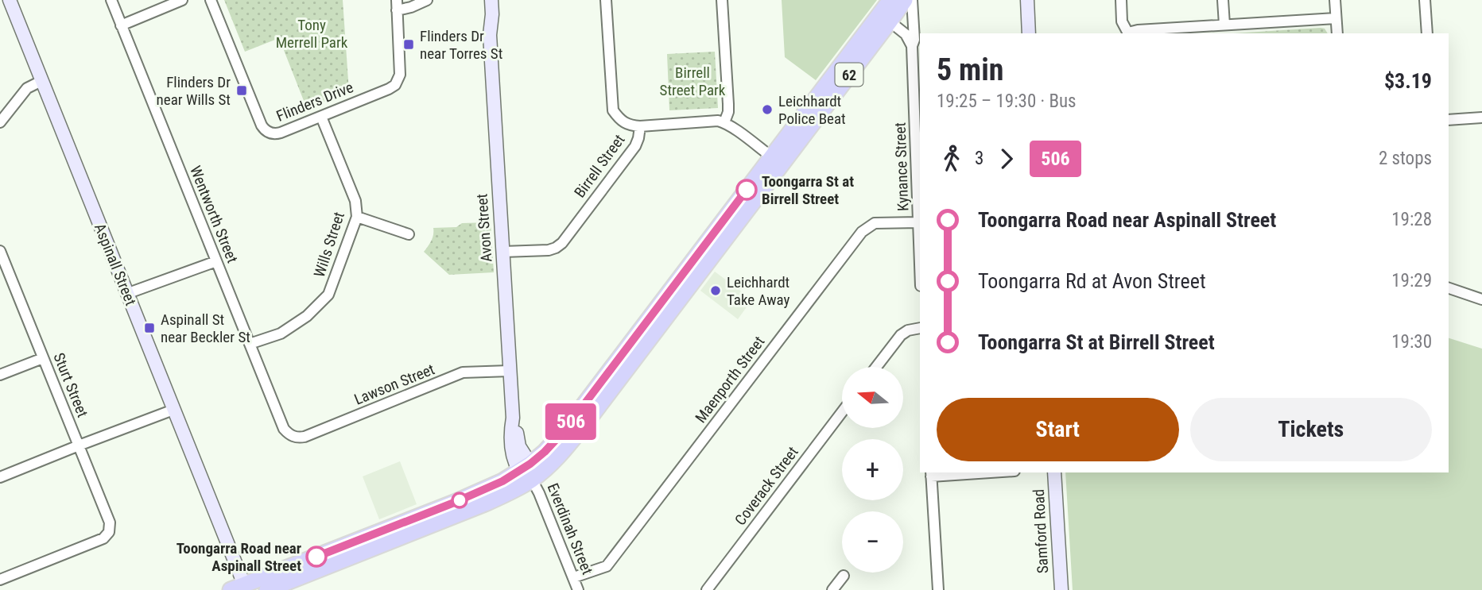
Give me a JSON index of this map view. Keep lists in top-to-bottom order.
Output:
{
  "streets": {
    "main road": ["62"],
    "street": [
      "Flinders Drive",
      "Birrell Street",
      "Kynance Street",
      "Wentworth Street",
      "Avon Street",
      "Wills Street",
      "Aspinall Street",
      "Maenporth Street",
      "Lawson Street",
      "Sturt Street",
      "Coverack Street",
      "Everdinah Street",
      "Samford Road"
    ]
  },
  "crossings": [
    ["62", "Avon Street"],
    ["62", "Aspinall Street"],
    ["62", "Everdinah Street"],
    ["Flinders Drive", "Wills Street"],
    ["Birrell Street", "Avon Street"],
    ["Kynance Street", "Maenporth Street"],
    ["Wentworth Street", "Wills Street"],
    ["Wentworth Street", "Lawson Street"],
    ["Avon Street", "Lawson Street"],
    ["Avon Street", "Everdinah Street"],
    ["Maenporth Street", "Everdinah Street"]
  ],
  "parks": ["Tony Merrell Park", "Birrell Street Park"],
  "places": {
    "transit": ["Flinders Dr near Torres St", "Flinders Dr near Wills St", "Aspinall St near Beckler St"],
    "other": [
      "Leichhardt Police Beat",
      "Toongarra St at Birrell Street",
      "Leichhardt Take Away",
      "Toongarra Road near Aspinall Street"
    ]
  },
  "lines": ["bus line 506"],
  "north": "left",
  "page": {
    "on_map": "506",
    "heading": ["5 min", "19:25 – 19:30 · Bus", "$3.19"],
    "legs": ["3", "506", "2 stops"],
    "list": [
      {
        "name": "Toongarra Road near Aspinall Street",
        "value": "19:28"
      },
      {
        "name": "Toongarra Rd at Avon Street",
        "value": "19:29"
      },
      {
        "name": "Toongarra St at Birrell Street",
        "value": "19:30"
      }
    ],
    "map_buttons": ["+", "−"],
    "buttons": ["Start", "Tickets"]
  }
}
